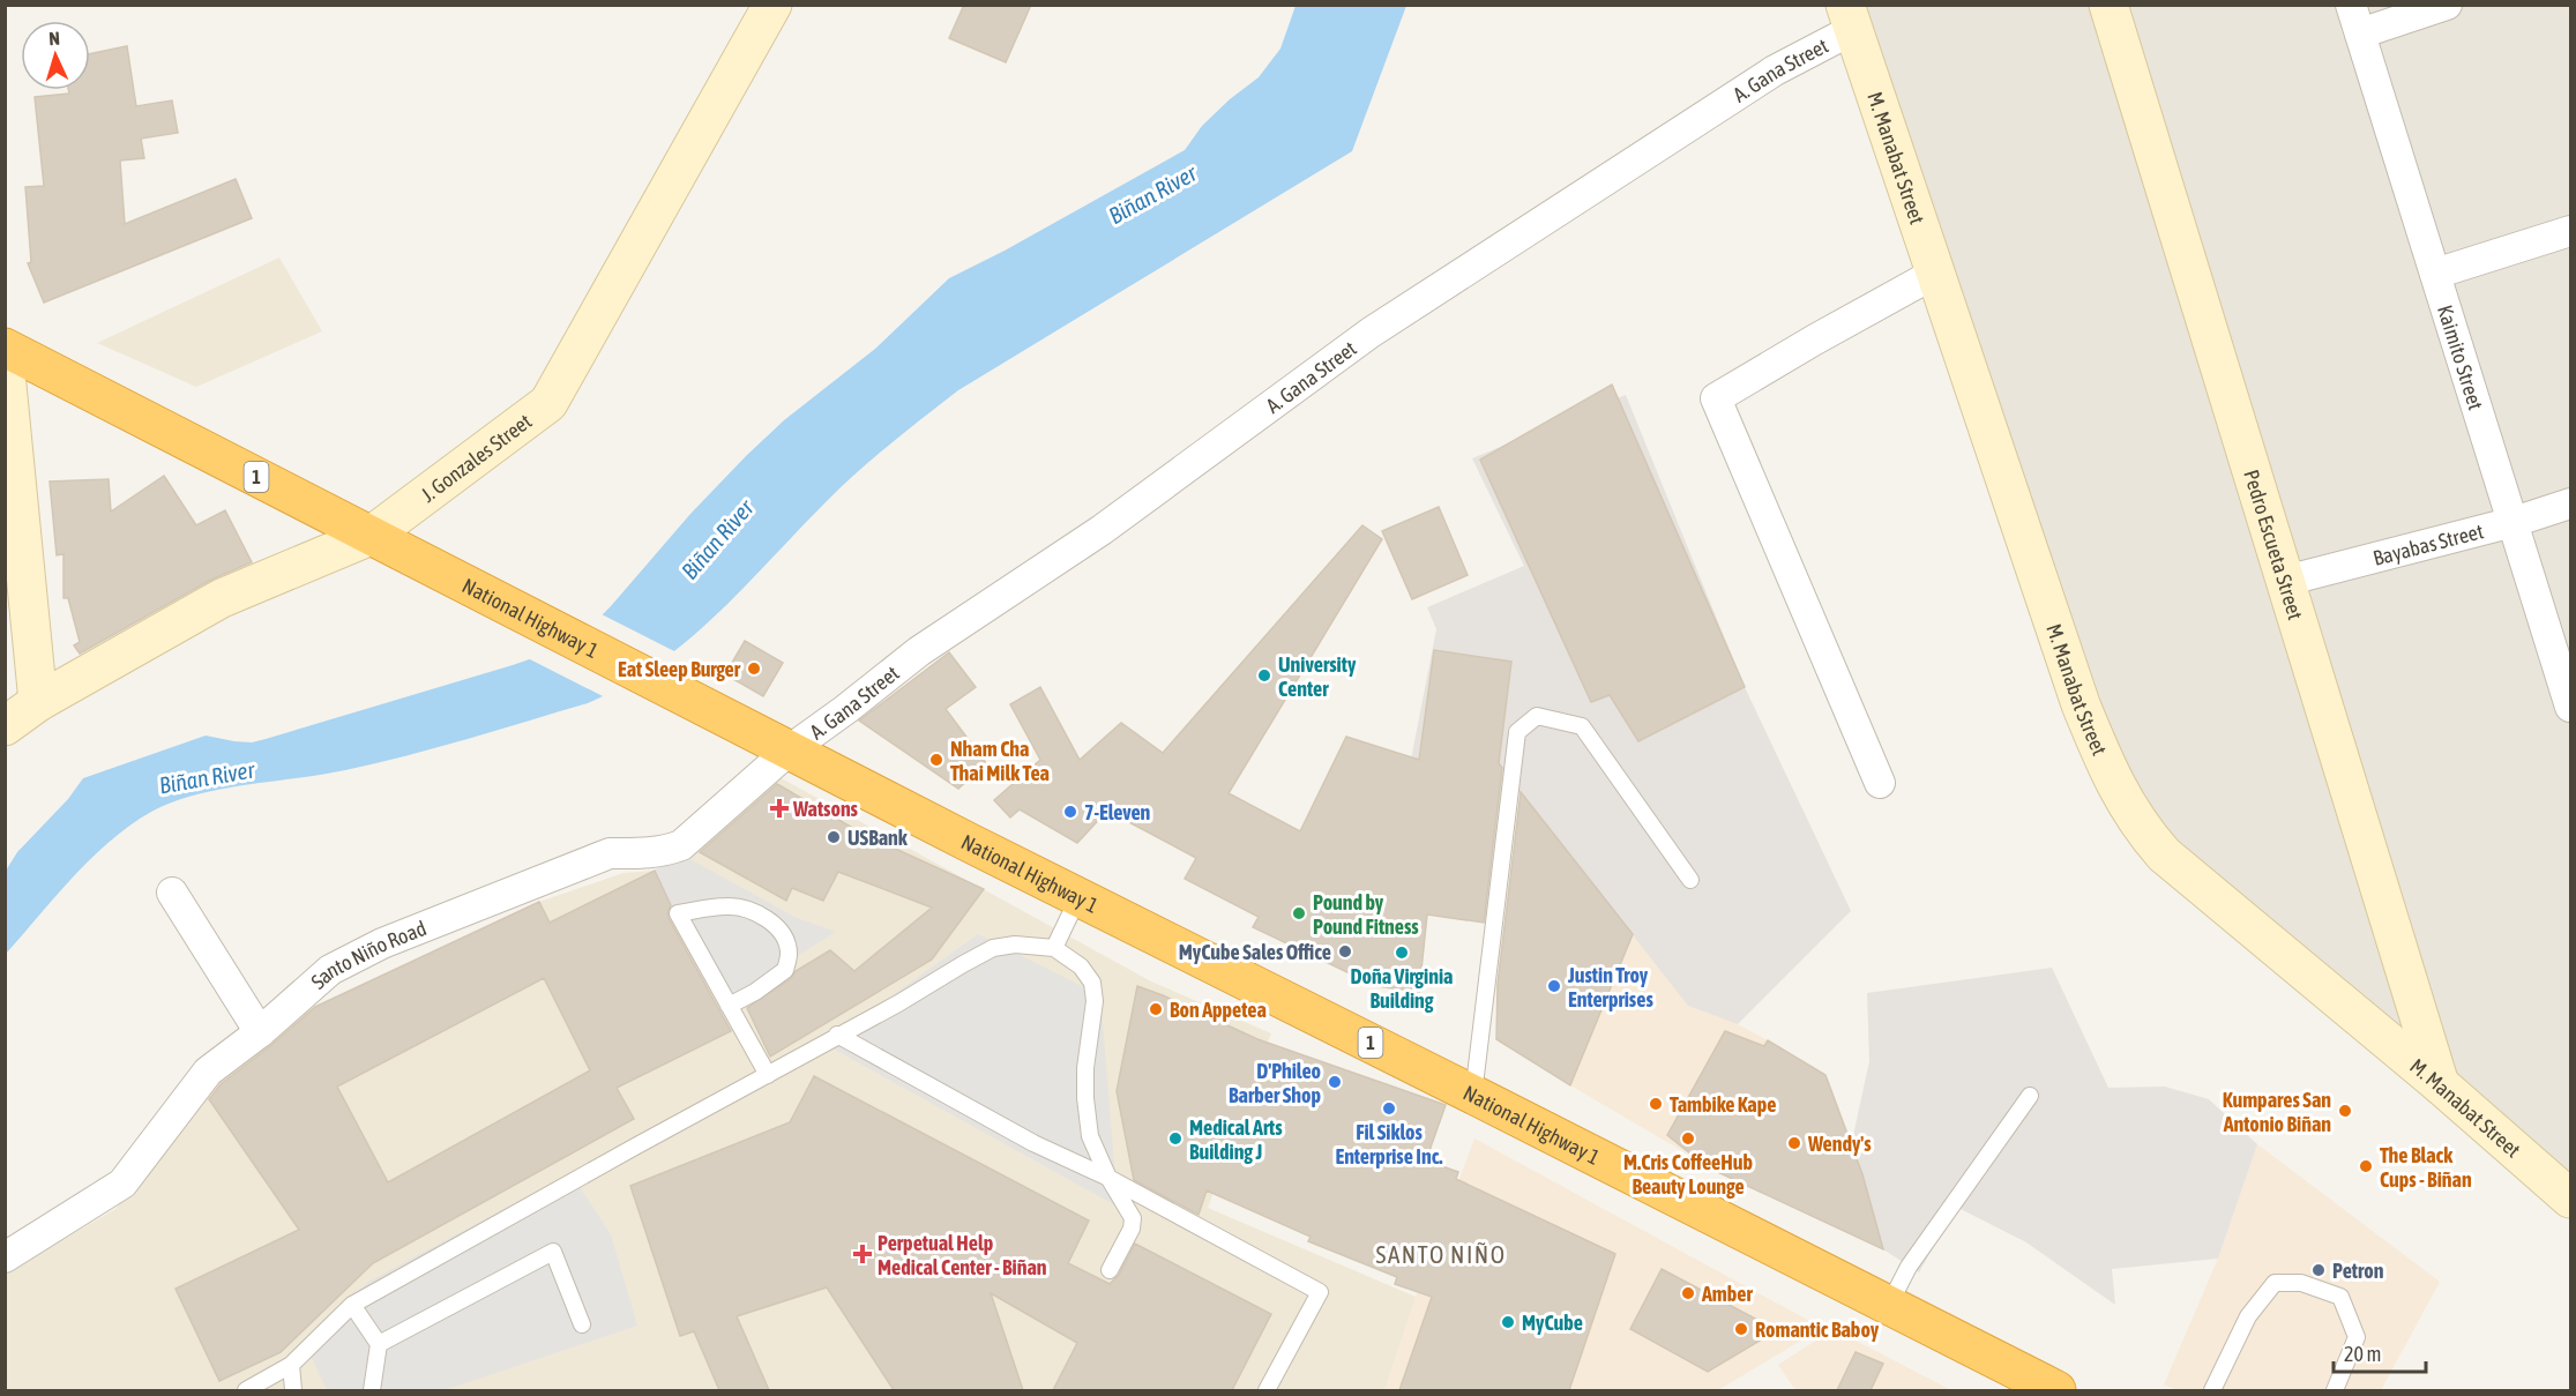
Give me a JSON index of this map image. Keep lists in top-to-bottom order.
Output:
{
  "streets": {
    "highway": ["1", "National Highway 1"],
    "street": [
      "A. Gana Street",
      "M. Manabat Street",
      "Kaimito Street",
      "J. Gonzales Street",
      "Bayabas Street",
      "Pedro Escueta Street",
      "Santo Niño Road"
    ]
  },
  "crossings": [
    ["A. Gana Street", "M. Manabat Street"],
    ["A. Gana Street", "National Highway 1"],
    ["A. Gana Street", "Santo Niño Road"],
    ["M. Manabat Street", "Pedro Escueta Street"],
    ["Kaimito Street", "Bayabas Street"],
    ["J. Gonzales Street", "National Highway 1"],
    ["Bayabas Street", "Pedro Escueta Street"],
    ["National Highway 1", "Santo Niño Road"]
  ],
  "districts": ["SANTO NIÑO"],
  "water": ["Biñan River"],
  "places": {
    "other": [
      "Eat Sleep Burger",
      "University Center",
      "Nham Cha Thai Milk Tea",
      "7-Eleven",
      "USBank",
      "Pound by Pound Fitness",
      "MyCube Sales Office",
      "Doña Virginia Building",
      "Justin Troy Enterprises",
      "Bon Appetea",
      "D'Phileo Barber Shop",
      "Tambike Kape",
      "Fil Siklos Enterprise Inc.",
      "Kumpares San Antonio Biñan",
      "Medical Arts Building J",
      "M.Cris CoffeeHub Beauty Lounge",
      "Wendy's",
      "The Black Cups - Biñan",
      "Petron",
      "Amber",
      "MyCube",
      "Romantic Baboy"
    ],
    "health": ["Watsons", "Perpetual Help Medical Center - Biñan"]
  },
  "scale_bar": "20 m",
  "north": "top"
}
